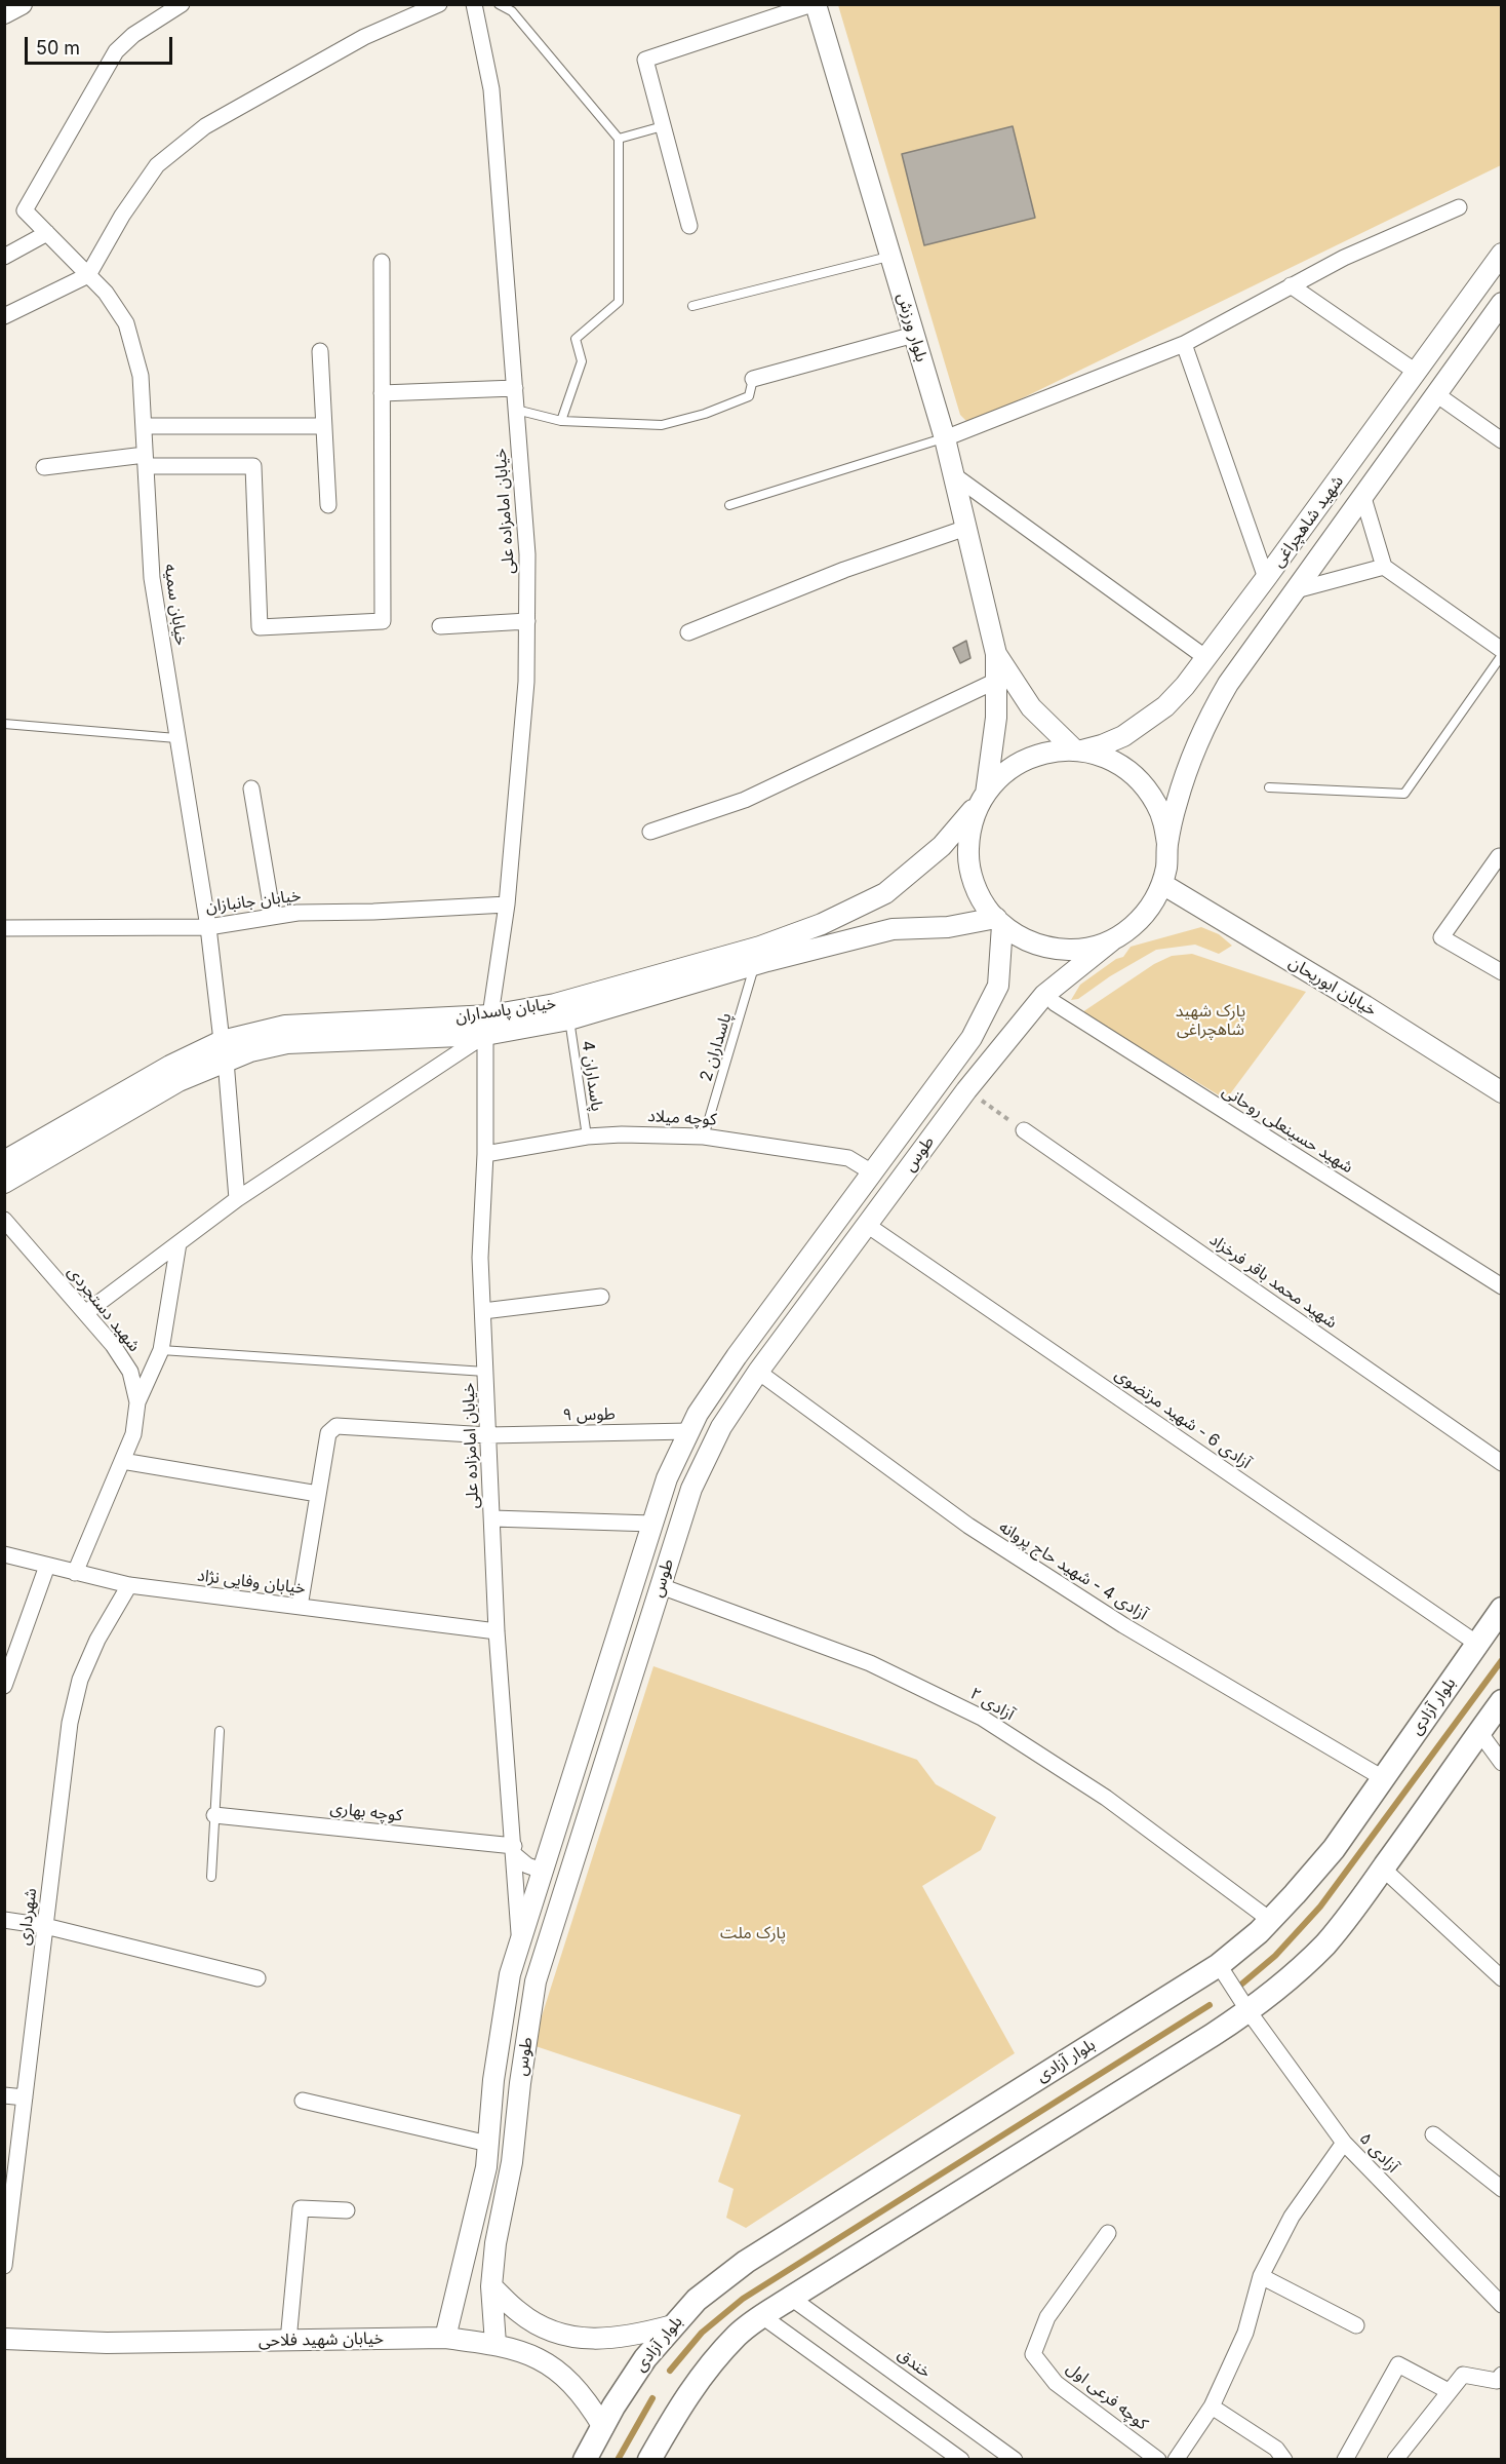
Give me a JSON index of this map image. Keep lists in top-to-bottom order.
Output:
{
  "streets": {
    "main road": ["بلوار آزادی"],
    "street": [
      "بلوار ورزش",
      "خیابان امامزاده علی",
      "شهید شاهچراغی",
      "خیابان سمیه",
      "خیابان جانبازان",
      "خیابان ابوریحان",
      "خیابان پاسداران",
      "کوچه میلاد",
      "شهید حسینعلی روحانی",
      "طوس",
      "شهید محمد باقر فرخزاد",
      "شهید دستجردی",
      "طوس ۹",
      "آزادی 6 - شهید مرتضوی",
      "آزادی 4 - شهید حاج پروانه",
      "خیابان وفایی نژاد",
      "آزادی ۲",
      "کوچه بهاری",
      "شهرداری",
      "آزادی ۵",
      "خیابان شهید فلاحی",
      "خندق",
      "کوچه فرعی اول"
    ],
    "lane": ["پاسداران 2", "پاسداران 4"]
  },
  "crossings": [
    ["خیابان امامزاده علی", "خیابان جانبازان"],
    ["خیابان امامزاده علی", "خیابان پاسداران"],
    ["خیابان امامزاده علی", "کوچه میلاد"],
    ["خیابان امامزاده علی", "طوس"],
    ["خیابان امامزاده علی", "طوس ۹"],
    ["خیابان امامزاده علی", "خیابان وفایی نژاد"],
    ["خیابان امامزاده علی", "کوچه بهاری"],
    ["شهید شاهچراغی", "خیابان ابوریحان"],
    ["شهید شاهچراغی", "خیابان پاسداران"],
    ["شهید شاهچراغی", "طوس"],
    ["خیابان سمیه", "خیابان جانبازان"],
    ["خیابان سمیه", "خیابان پاسداران"],
    ["خیابان ابوریحان", "خیابان پاسداران"],
    ["خیابان ابوریحان", "طوس"],
    ["خیابان پاسداران", "پاسداران 2"],
    ["خیابان پاسداران", "پاسداران 4"],
    ["خیابان پاسداران", "طوس"],
    ["پاسداران 2", "کوچه میلاد"],
    ["پاسداران 4", "کوچه میلاد"],
    ["کوچه میلاد", "طوس"],
    ["طوس", "طوس ۹"],
    ["طوس", "آزادی 6 - شهید مرتضوی"],
    ["طوس", "آزادی 4 - شهید حاج پروانه"],
    ["طوس", "آزادی ۲"],
    ["طوس", "خیابان شهید فلاحی"],
    ["شهید دستجردی", "خیابان وفایی نژاد"],
    ["طوس ۹", "خیابان وفایی نژاد"],
    ["آزادی 6 - شهید مرتضوی", "بلوار آزادی"],
    ["آزادی 4 - شهید حاج پروانه", "بلوار آزادی"],
    ["خیابان وفایی نژاد", "شهرداری"],
    ["آزادی ۲", "بلوار آزادی"],
    ["بلوار آزادی", "آزادی ۵"],
    ["بلوار آزادی", "خیابان شهید فلاحی"]
  ],
  "parks": ["پارک شهید شاهچراغی", "پارک ملت"],
  "scale_bar": "50 m"
}
